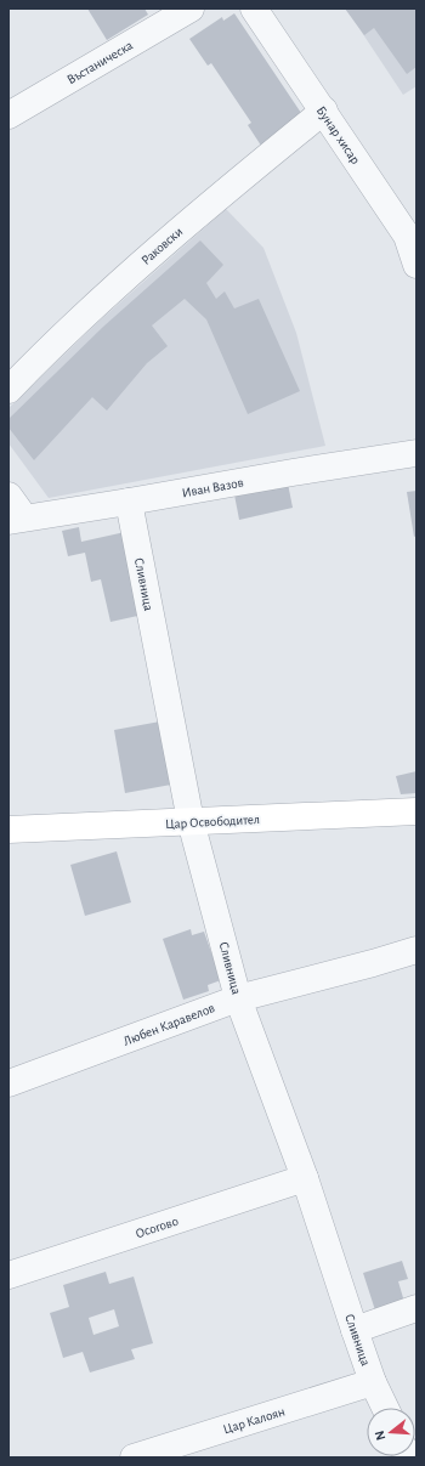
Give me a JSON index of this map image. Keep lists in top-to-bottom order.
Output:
{
  "streets": {
    "main road": ["Цар Освободител"],
    "street": [
      "Въстаническа",
      "Бунар хисар",
      "Раковски",
      "Иван Вазов",
      "Сливница",
      "Любен Каравелов",
      "Осогово",
      "Цар Калоян"
    ]
  },
  "crossings": [
    ["Бунар хисар", "Раковски"],
    ["Иван Вазов", "Сливница"],
    ["Сливница", "Цар Освободител"],
    ["Сливница", "Любен Каравелов"],
    ["Сливница", "Осогово"],
    ["Сливница", "Цар Калоян"]
  ],
  "north": "left"
}
